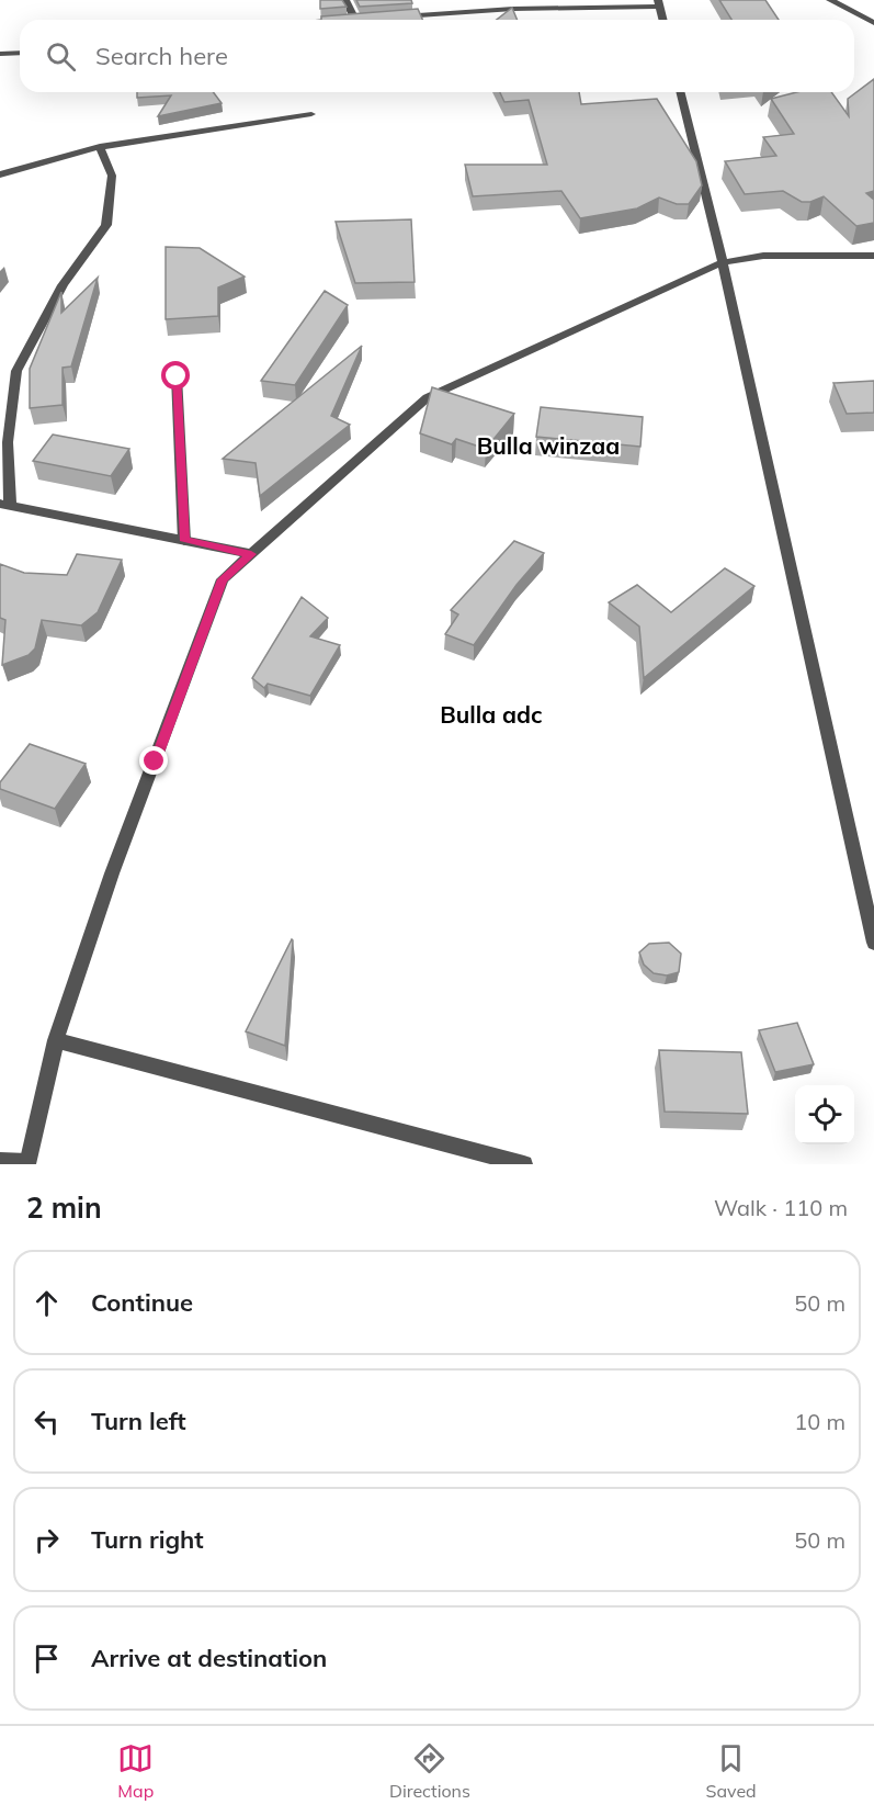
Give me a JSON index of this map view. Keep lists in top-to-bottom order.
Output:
{
  "districts": ["Bulla winzaa", "Bulla adc"],
  "page": {
    "search": "Search here",
    "heading": ["2 min", "Walk · 110 m"],
    "list": [
      ["Continue", "50 m"],
      ["Turn left", "10 m"],
      ["Turn right", "50 m"],
      "Arrive at destination"
    ],
    "nav": ["Map", "Directions", "Saved"]
  }
}
